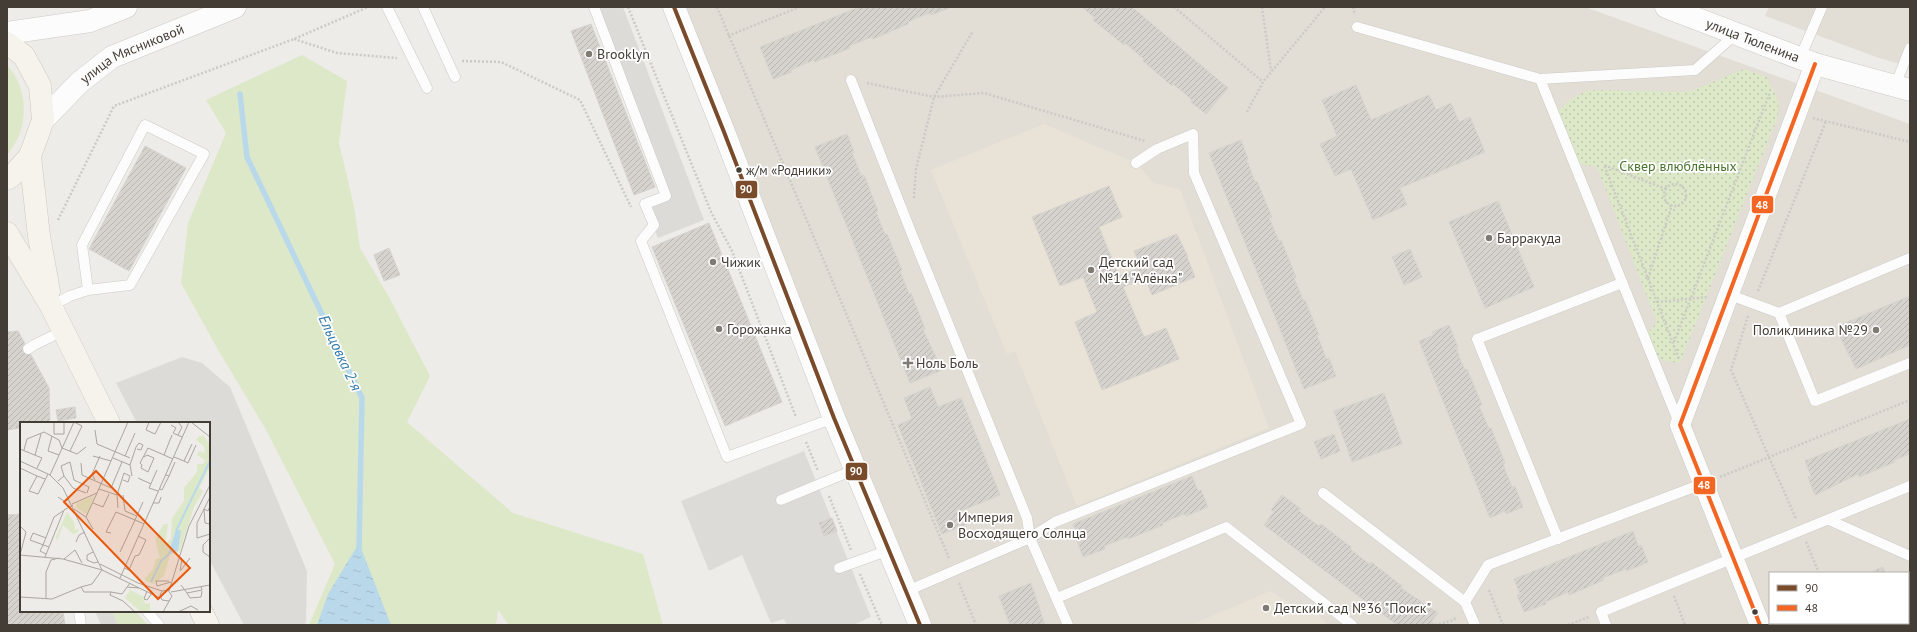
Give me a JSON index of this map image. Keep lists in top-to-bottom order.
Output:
{
  "streets": {
    "street": ["улица Тюленина", "улица Мясниковой"]
  },
  "water": ["Ельцовка 2-я"],
  "parks": ["Сквер влюблённых"],
  "places": {
    "other": [
      "Brooklyn",
      "ж/м «Родники»",
      "Барракуда",
      "Чижик",
      "Детский сад №14 \"Алёнка\"",
      "Горожанка",
      "Поликлиника №29",
      "Империя Восходящего Солнца",
      "Детский сад №36 \"Поиск\""
    ],
    "health": ["Ноль Боль"]
  },
  "lines": ["transit line 90", "transit line 48"],
  "legend": ["90", "48"]
}
